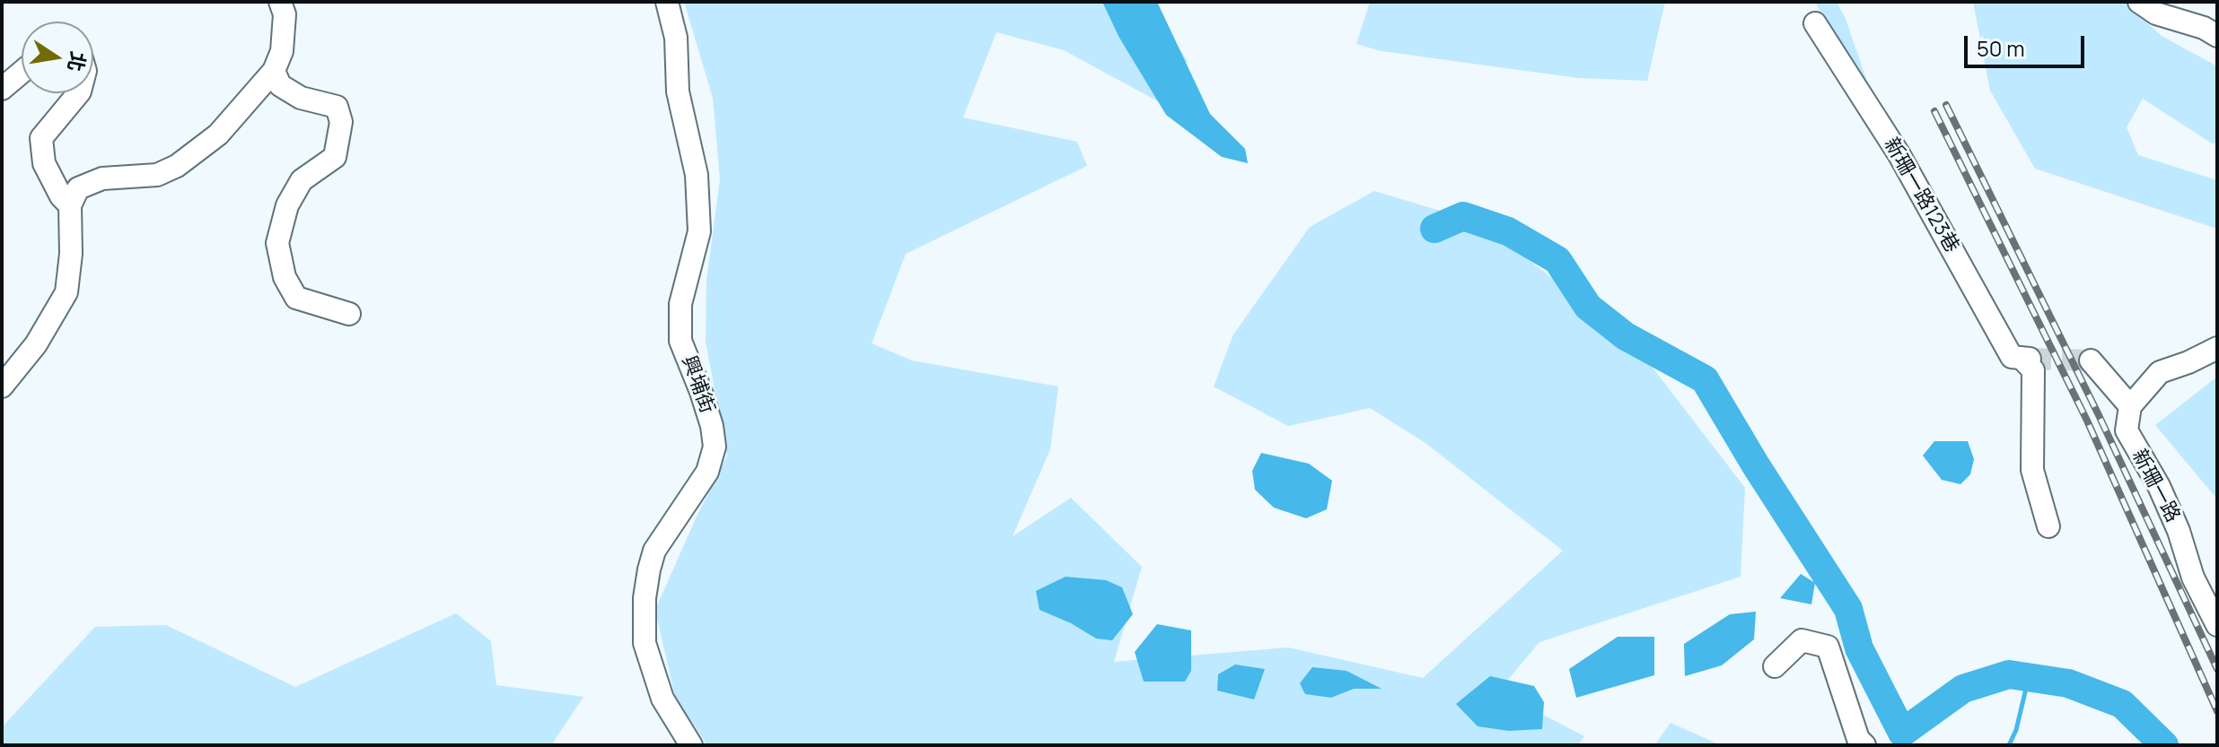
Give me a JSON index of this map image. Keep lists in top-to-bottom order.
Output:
{
  "streets": {
    "street": ["新珊一路123巷", "興埔街", "新珊一路"]
  },
  "scale_bar": "50 m",
  "north": "right"
}
